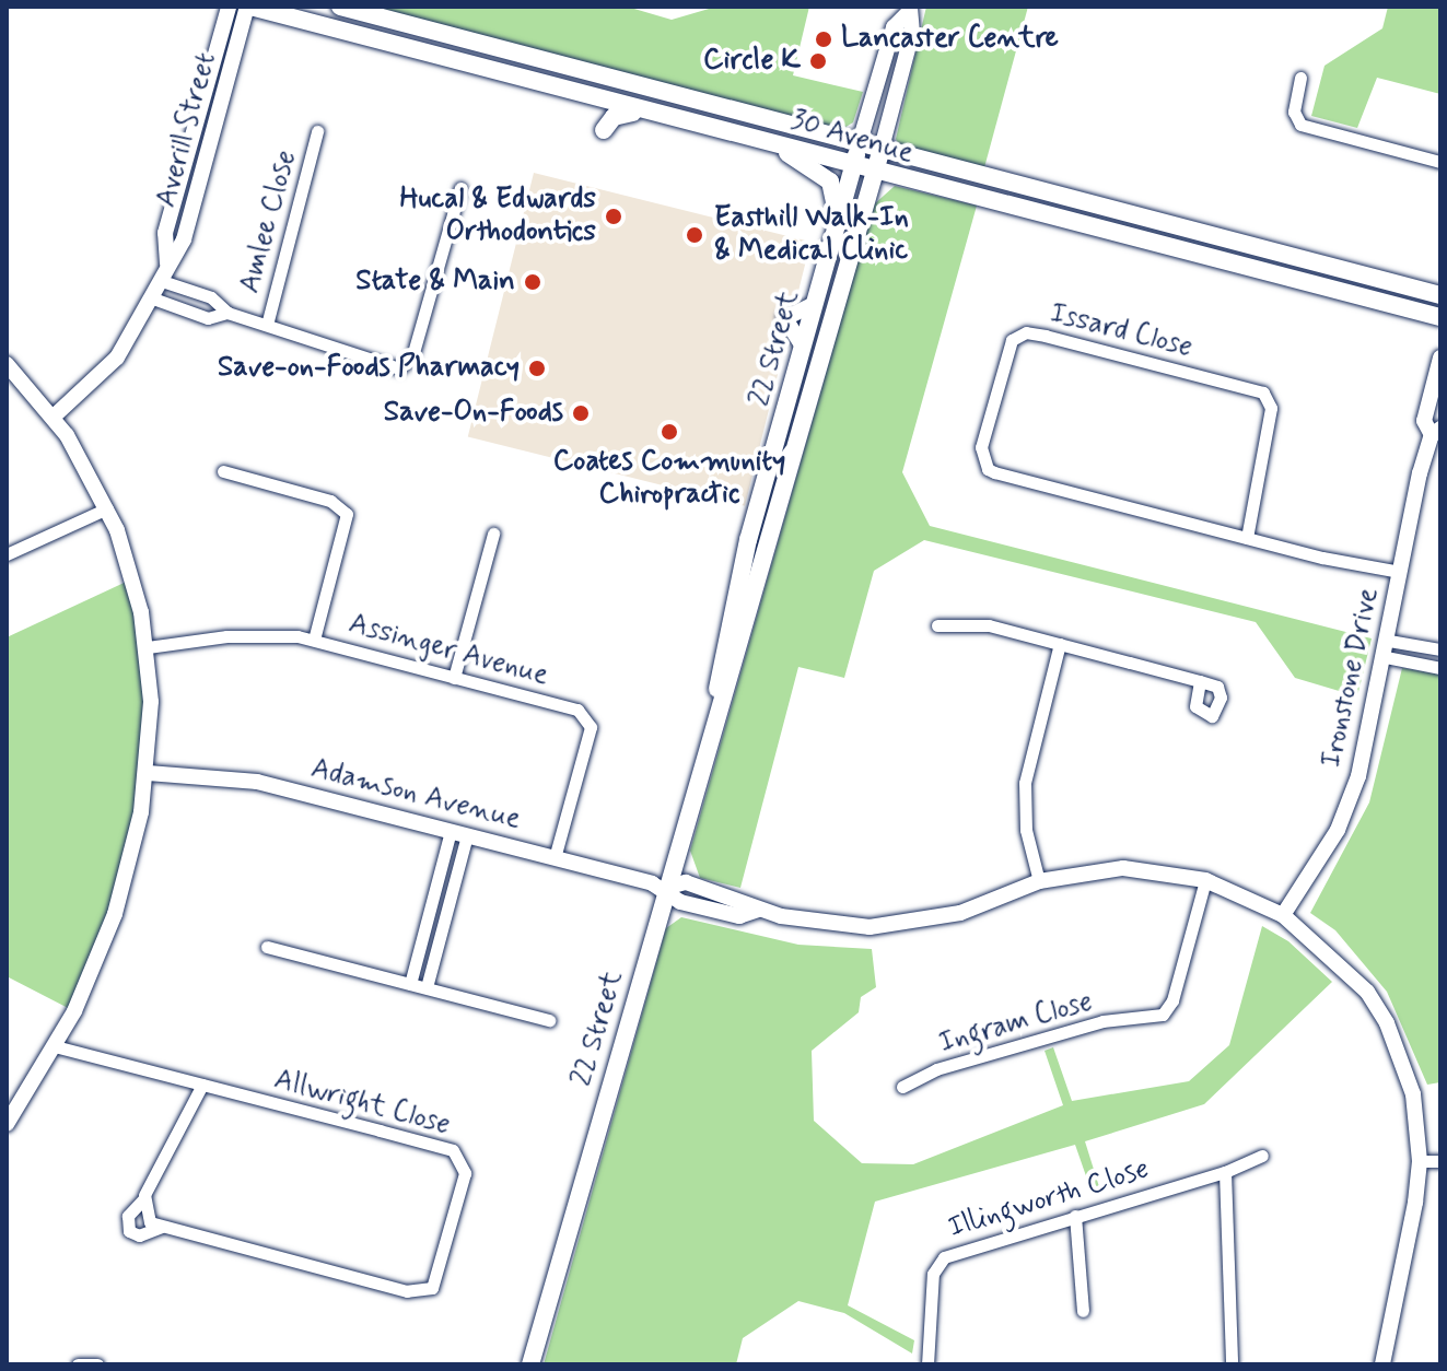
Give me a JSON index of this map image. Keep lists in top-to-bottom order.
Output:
{
  "streets": {
    "main road": ["30 Avenue", "22 Street"],
    "street": [
      "Averill Street",
      "Amlee Close",
      "Issard Close",
      "Assinger Avenue",
      "Ironstone Drive",
      "Adamson Avenue",
      "Ingram Close",
      "Allwright Close",
      "Illingworth Close"
    ]
  },
  "crossings": [
    ["Averill Street", "30 Avenue"],
    ["30 Avenue", "22 Street"],
    ["Issard Close", "Ironstone Drive"],
    ["22 Street", "Adamson Avenue"],
    ["Assinger Avenue", "Adamson Avenue"],
    ["Ironstone Drive", "Adamson Avenue"],
    ["Adamson Avenue", "Ingram Close"]
  ],
  "places": [
    "Lancaster Centre",
    "Circle K",
    "Hucal & Edwards Orthodontics",
    "Easthill Walk-In & Medical Clinic",
    "State & Main",
    "Save-on-Foods Pharmacy",
    "Save-On-Foods",
    "Coates Community Chiropractic"
  ]
}
